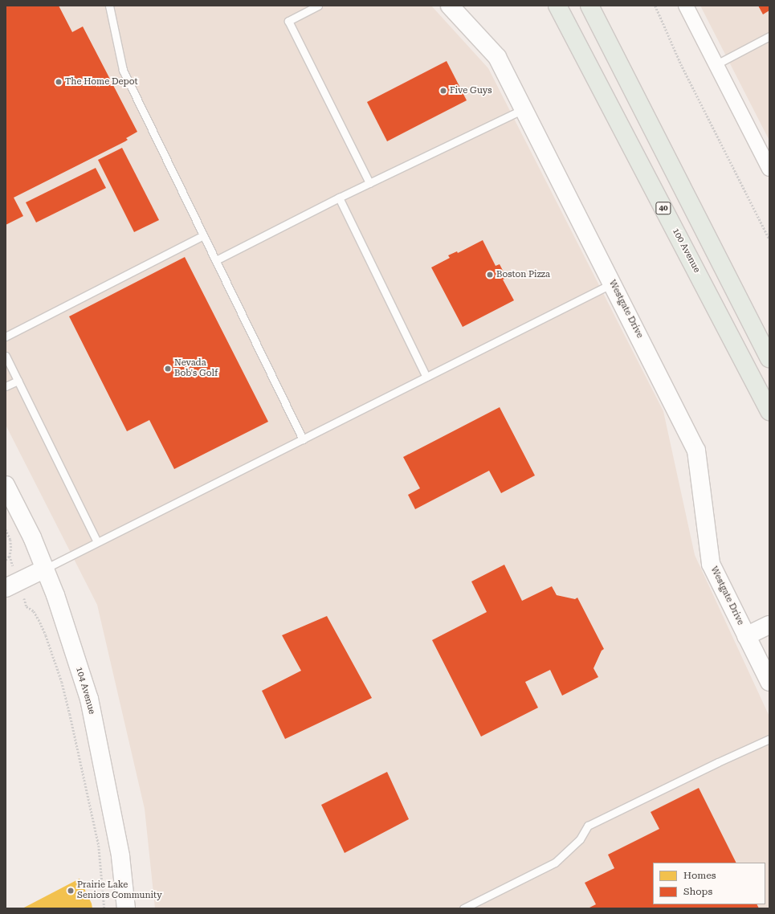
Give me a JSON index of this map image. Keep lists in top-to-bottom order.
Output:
{
  "streets": {
    "main road": ["40", "100 Avenue"],
    "street": ["Westgate Drive", "104 Avenue"]
  },
  "places": [
    "The Home Depot",
    "Five Guys",
    "Boston Pizza",
    "Nevada Bob's Golf",
    "Prairie Lake Seniors Community"
  ],
  "legend": ["Homes", "Shops"]
}
